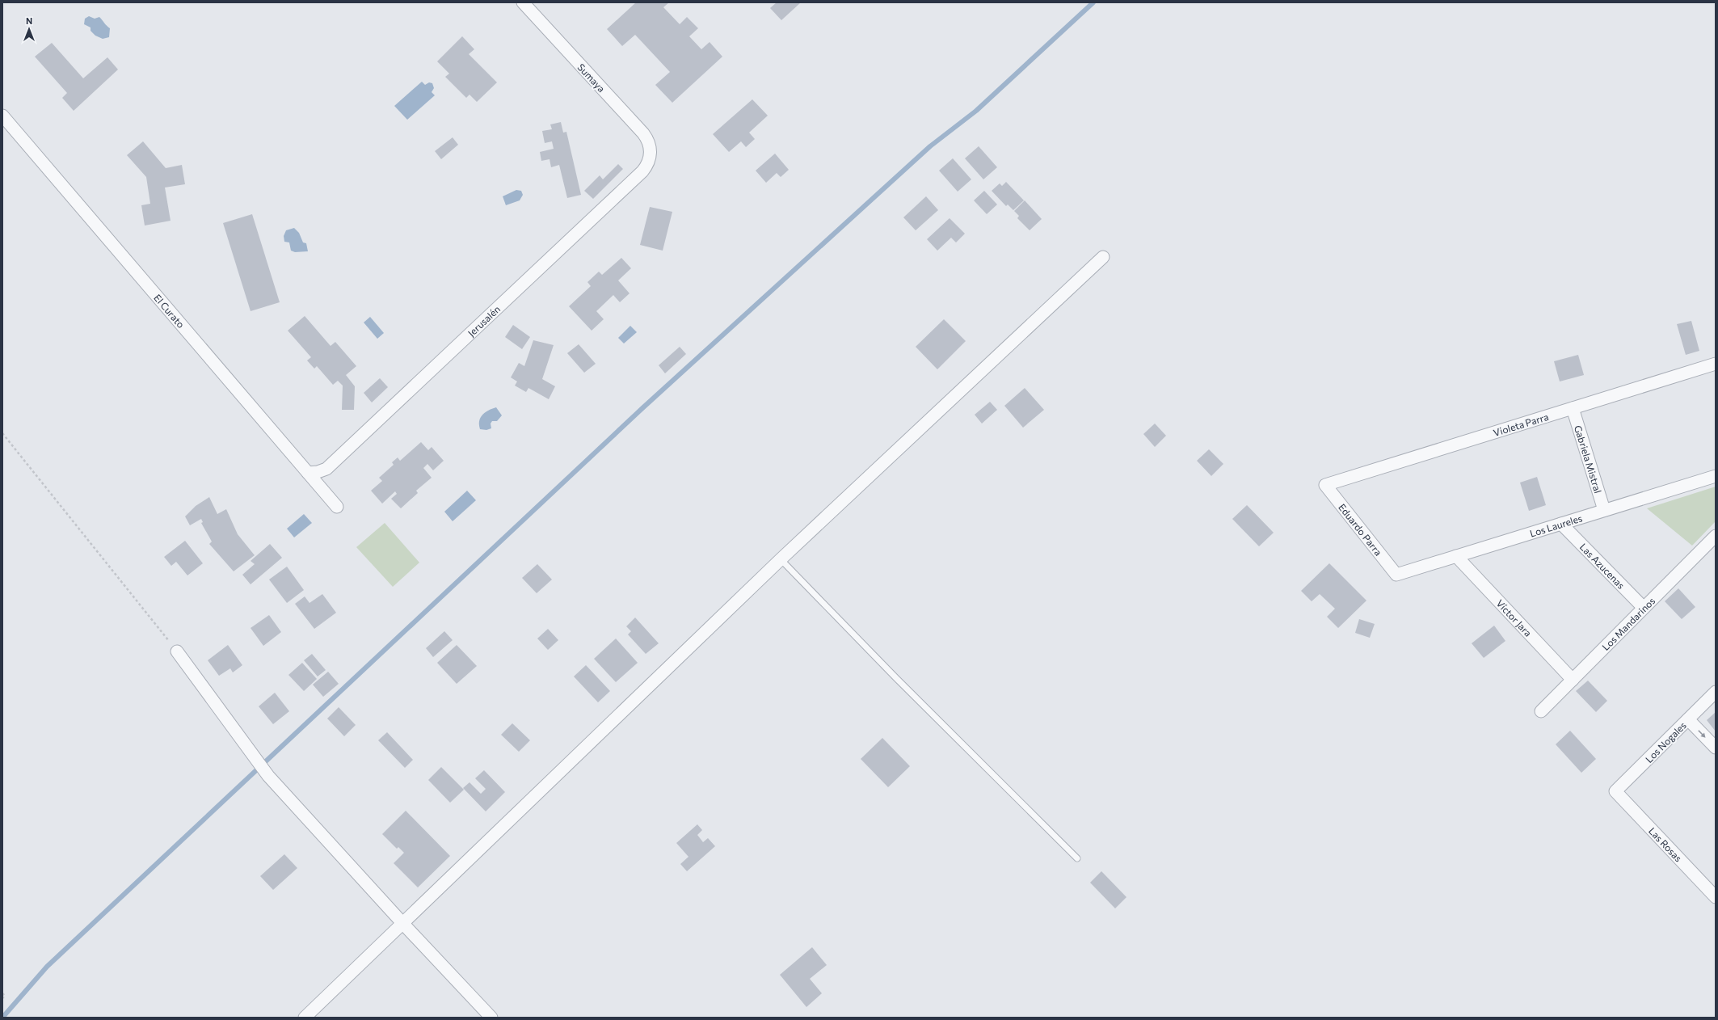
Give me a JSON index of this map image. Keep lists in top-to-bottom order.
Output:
{
  "streets": {
    "street": [
      "Sumaya",
      "El Curato",
      "Jerusalén",
      "Violeta Parra",
      "Gabriela Mistral",
      "Los Laureles",
      "Eduardo Parra",
      "Las Azucenas",
      "Víctor Jara",
      "Los Mandarinos",
      "Los Nogales",
      "Las Rosas"
    ]
  },
  "crossings": [
    ["Sumaya", "Jerusalén"],
    ["El Curato", "Jerusalén"],
    ["Violeta Parra", "Gabriela Mistral"],
    ["Violeta Parra", "Eduardo Parra"],
    ["Gabriela Mistral", "Los Laureles"],
    ["Los Laureles", "Eduardo Parra"],
    ["Los Laureles", "Las Azucenas"],
    ["Los Laureles", "Víctor Jara"],
    ["Las Azucenas", "Los Mandarinos"],
    ["Víctor Jara", "Los Mandarinos"],
    ["Los Nogales", "Las Rosas"]
  ],
  "north": "top"
}
